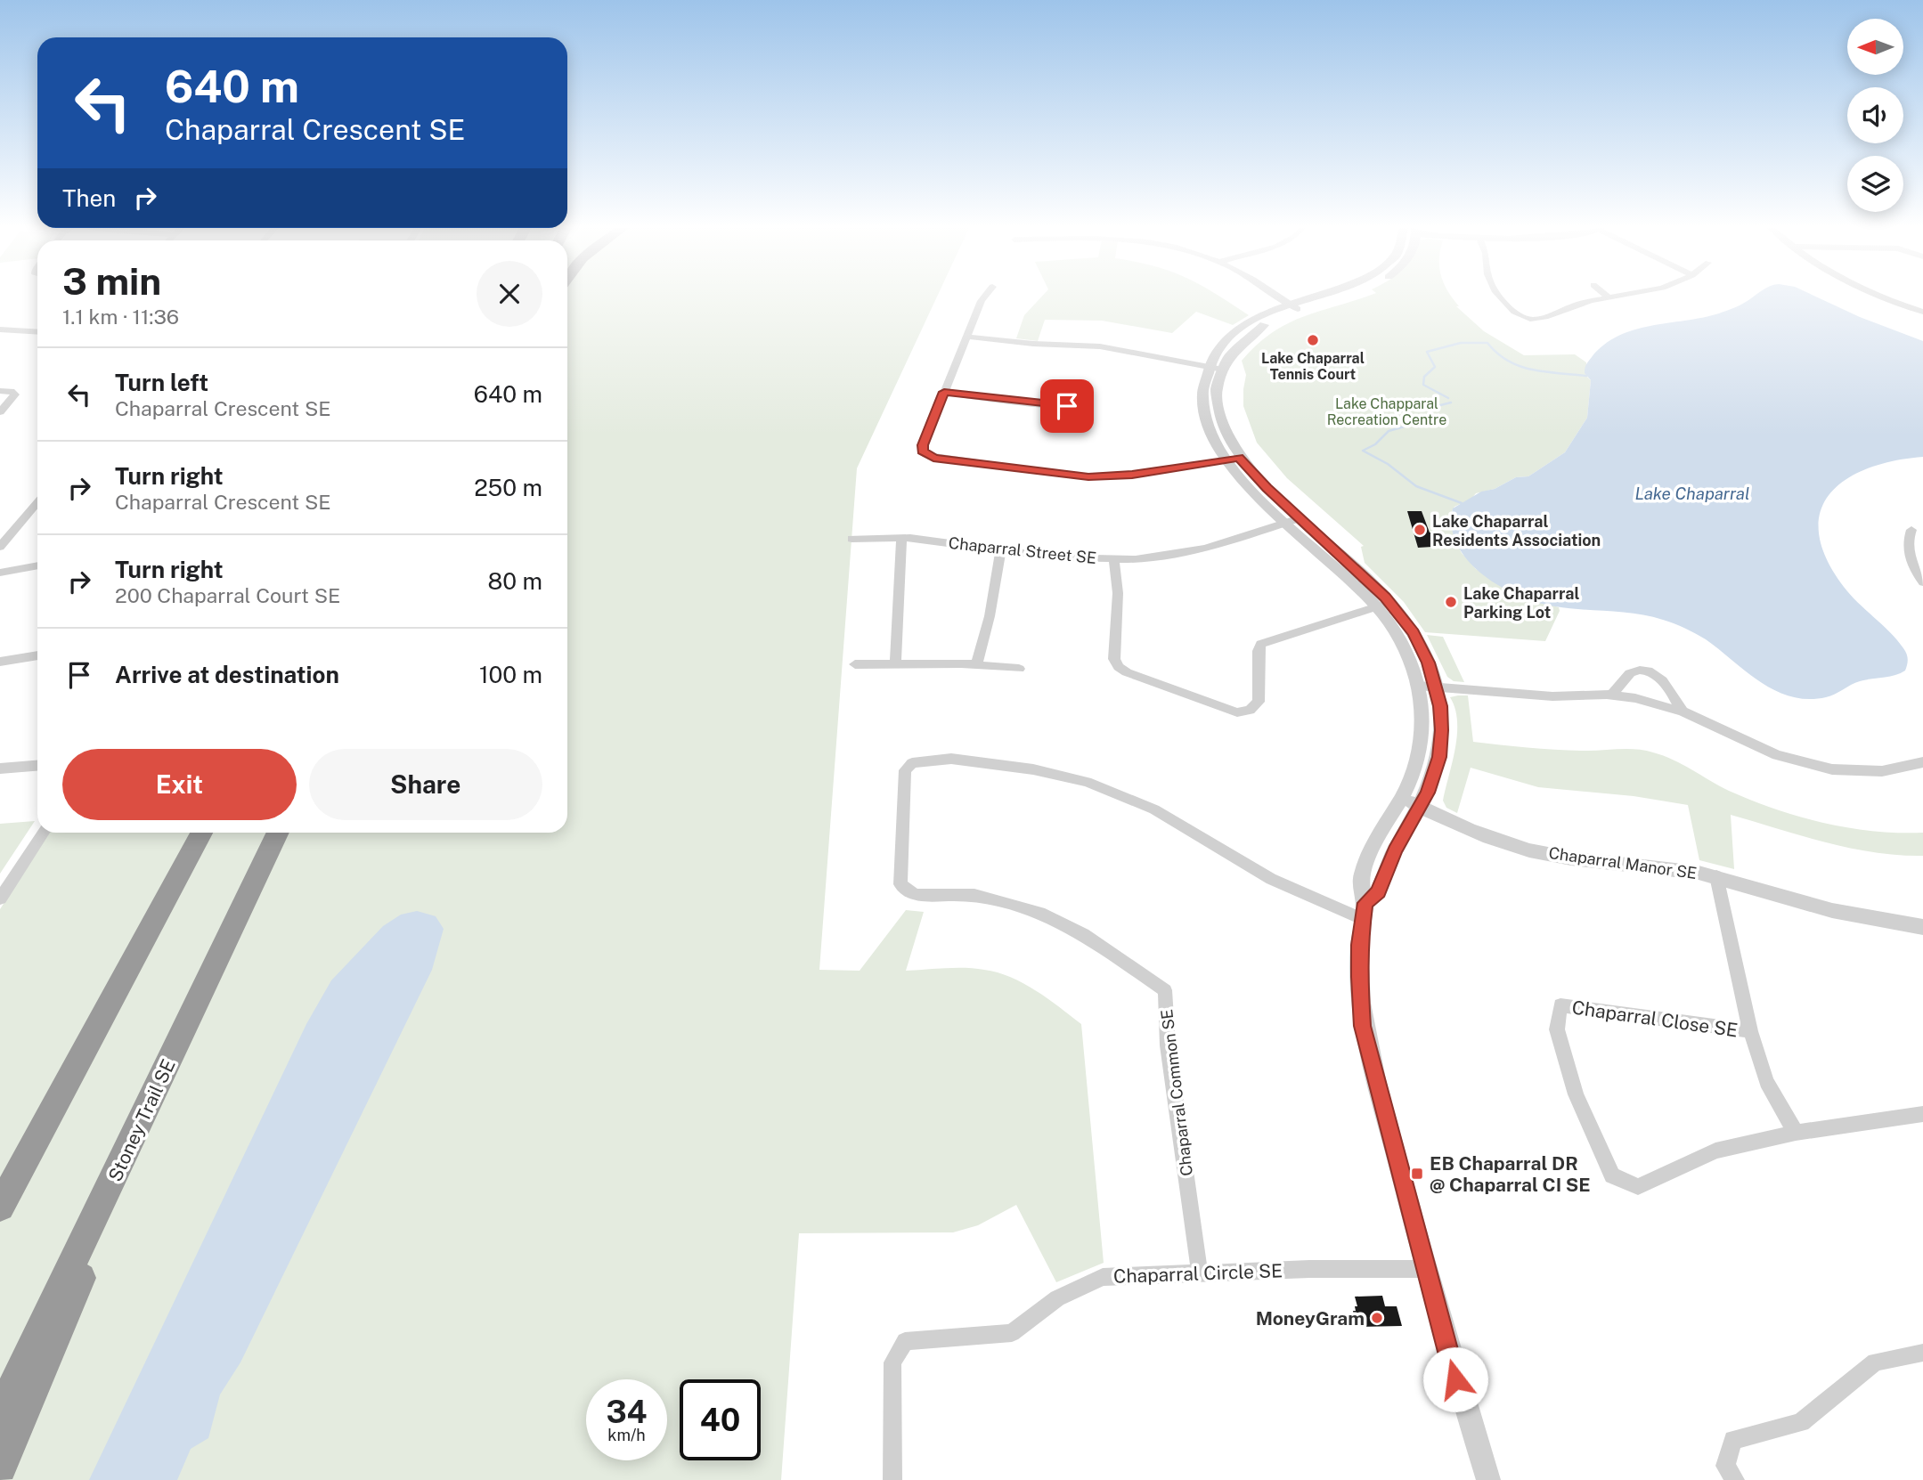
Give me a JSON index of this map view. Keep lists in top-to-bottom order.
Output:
{
  "streets": {
    "highway": ["Stoney Trail SE"],
    "street": [
      "Chaparral Street SE",
      "Chaparral Manor SE",
      "Chaparral Close SE",
      "Chaparral Common SE",
      "Chaparral Circle SE"
    ]
  },
  "crossings": [
    ["Chaparral Manor SE", "Chaparral Close SE"],
    ["Chaparral Common SE", "Chaparral Circle SE"]
  ],
  "water": ["Lake Chaparral"],
  "parks": ["Lake Chapparal Recreation Centre"],
  "places": {
    "other": [
      "Lake Chaparral Tennis Court",
      "Lake Chaparral Residents Association",
      "Lake Chaparral Parking Lot",
      "MoneyGram"
    ],
    "transit": ["EB Chaparral DR @ Chaparral CI SE"]
  },
  "north": "left",
  "page": {
    "turn": ["640 m", "Chaparral Crescent SE"],
    "then": "Then",
    "heading": ["3 min", "1.1 km · 11:36"],
    "list": [
      {
        "name": "Turn left",
        "note": "Chaparral Crescent SE",
        "value": "640 m"
      },
      {
        "name": "Turn right",
        "note": "Chaparral Crescent SE",
        "value": "250 m"
      },
      {
        "name": "Turn right",
        "note": "200 Chaparral Court SE",
        "value": "80 m"
      },
      {
        "name": "Arrive at destination",
        "value": "100 m"
      }
    ],
    "buttons": ["Exit", "Share"],
    "speed": "34 km/h",
    "limit": "40"
  }
}
